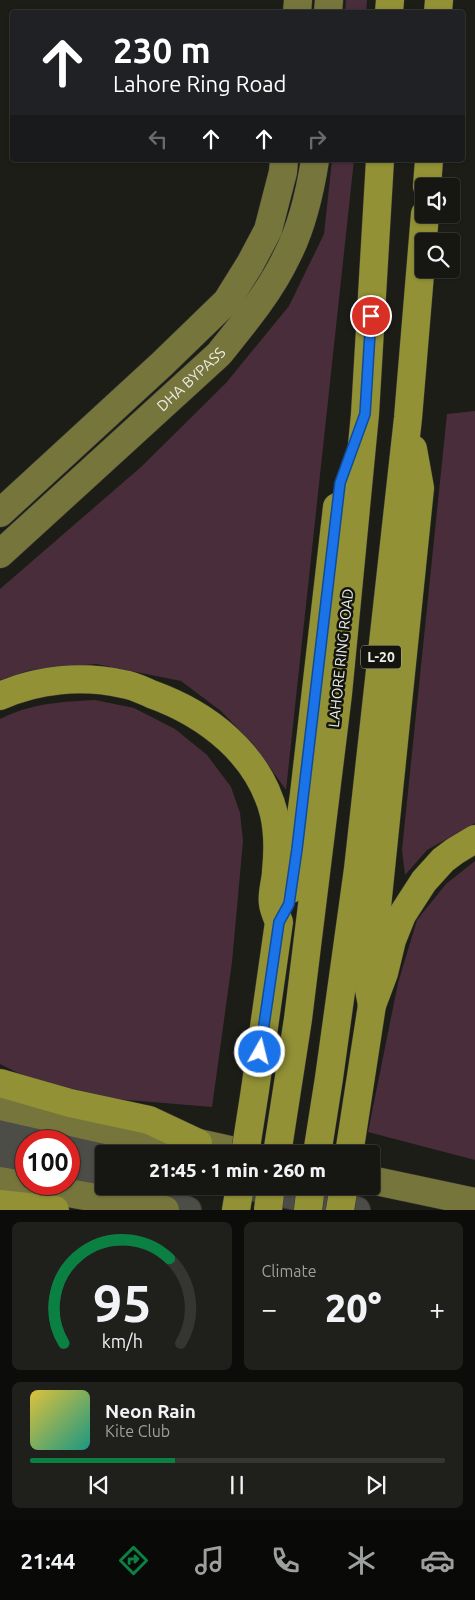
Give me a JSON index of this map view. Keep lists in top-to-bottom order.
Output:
{
  "streets": {
    "highway": ["L-20", "LAHORE RING ROAD"],
    "main road": ["DHA BYPASS"]
  },
  "page": {
    "turn": ["230 m", "Lahore Ring Road"],
    "limit": "100",
    "trip": "21:45 · 1 min · 260 m",
    "tile": "Climate",
    "heat": ["−", "20°", "+"],
    "song": ["Neon Rain", "Kite Club"],
    "tabs": "21:44",
    "gauge": ["95", "km/h"]
  }
}
